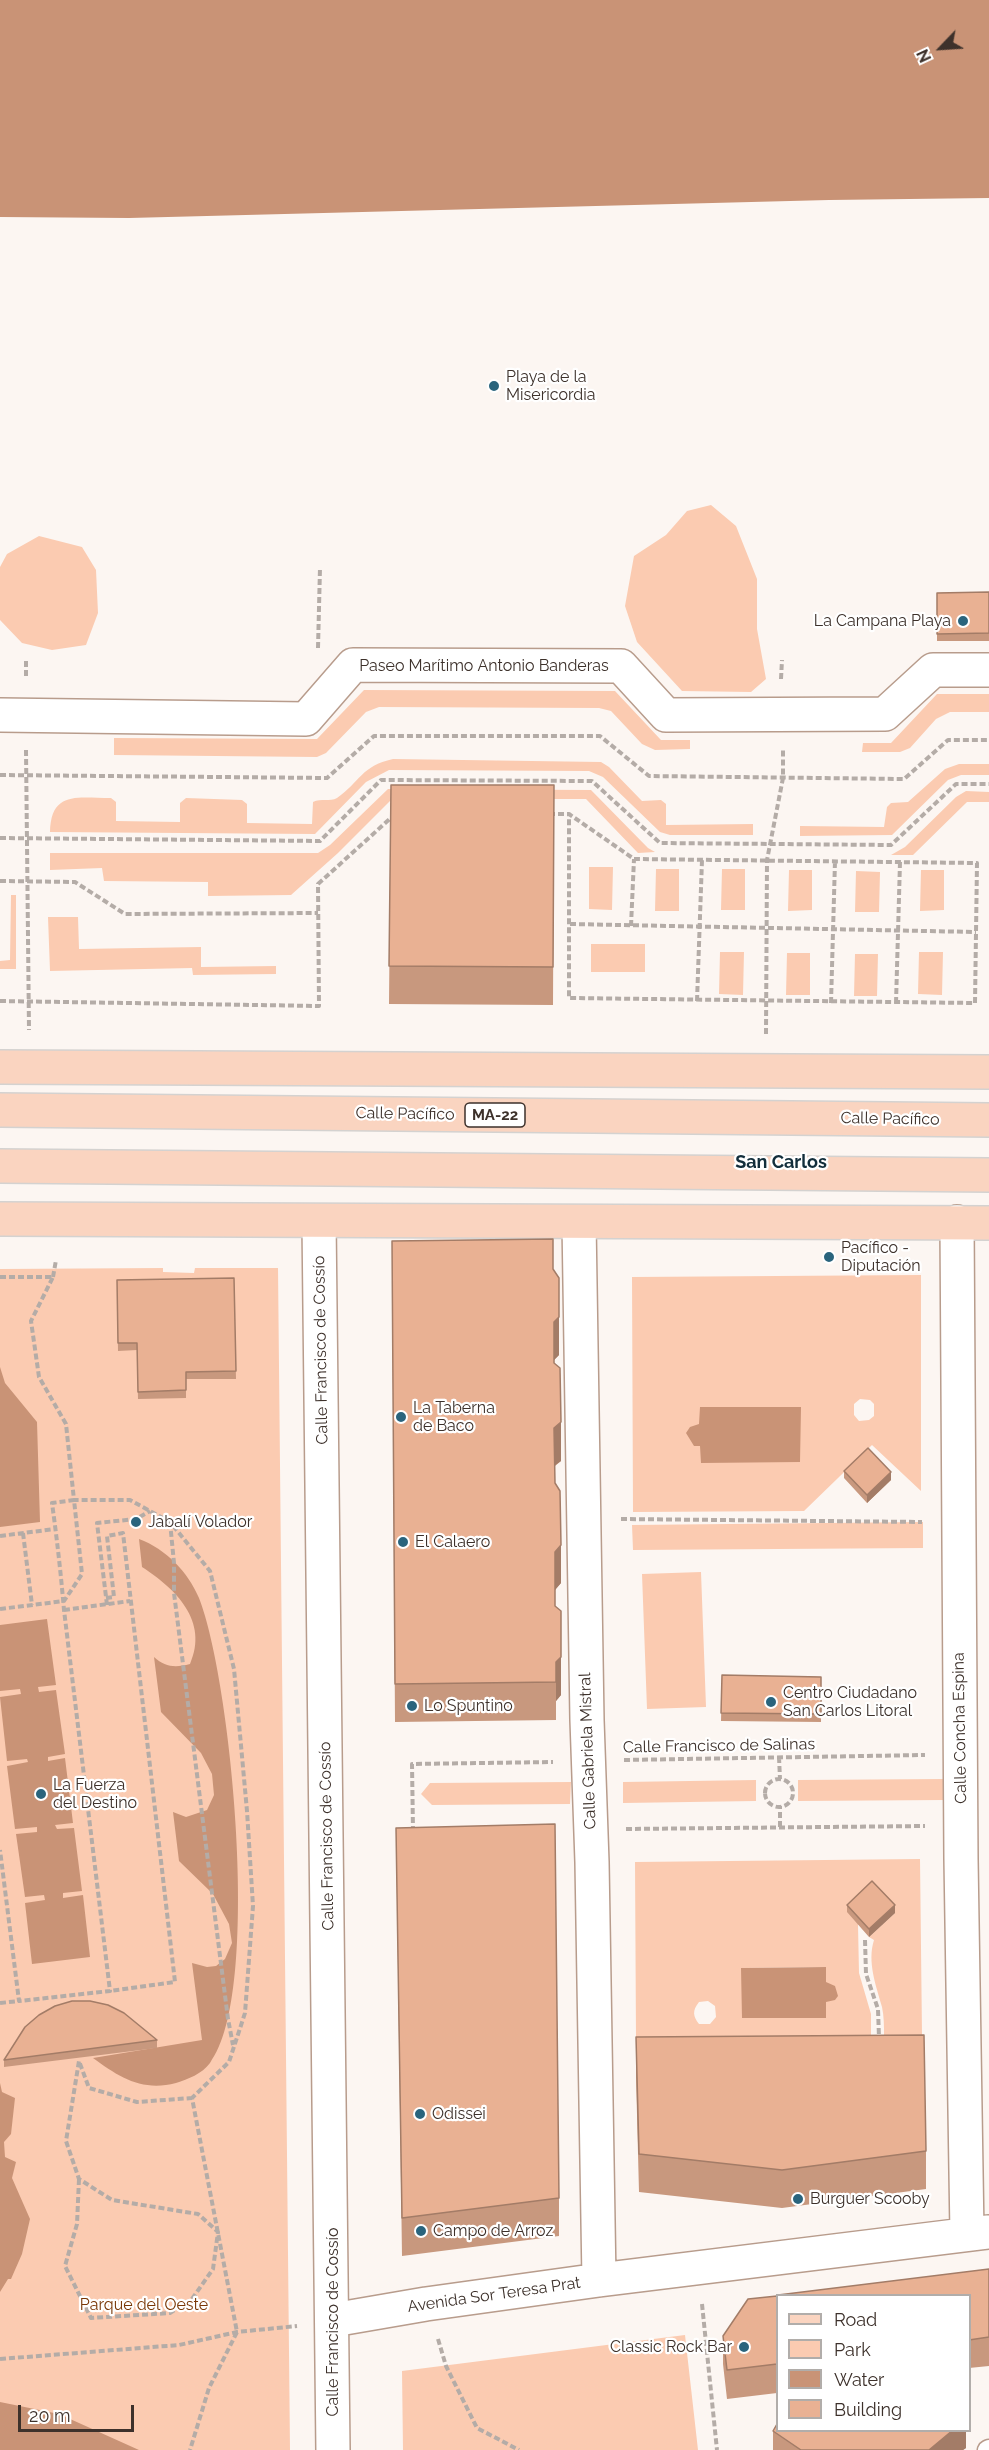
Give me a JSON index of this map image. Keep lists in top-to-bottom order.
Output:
{
  "streets": {
    "main road": ["Calle Pacífico", "MA-22"],
    "street": [
      "Paseo Marítimo Antonio Banderas",
      "Calle Francisco de Cossío",
      "Calle Concha Espina",
      "Calle Gabriela Mistral",
      "Avenida Sor Teresa Prat"
    ],
    "path": ["Calle Francisco de Salinas"]
  },
  "crossings": [
    ["Calle Francisco de Cossío", "Avenida Sor Teresa Prat"],
    ["Calle Concha Espina", "Calle Francisco de Salinas"],
    ["Calle Concha Espina", "Avenida Sor Teresa Prat"],
    ["Calle Francisco de Salinas", "Calle Gabriela Mistral"],
    ["Calle Gabriela Mistral", "Avenida Sor Teresa Prat"]
  ],
  "districts": ["San Carlos"],
  "parks": ["Parque del Oeste"],
  "places": [
    "Playa de la Misericordia",
    "La Campana Playa",
    "Pacífico - Diputación",
    "La Taberna de Baco",
    "Jabalí Volador",
    "El Calaero",
    "Centro Ciudadano San Carlos Litoral",
    "Lo Spuntino",
    "La Fuerza del Destino",
    "Odissei",
    "Burguer Scooby",
    "Campo de Arroz",
    "Classic Rock Bar"
  ],
  "legend": [
    "Road",
    "Park",
    "Water",
    "Building"
  ],
  "scale_bar": "20 m",
  "north": "bottom left"
}
